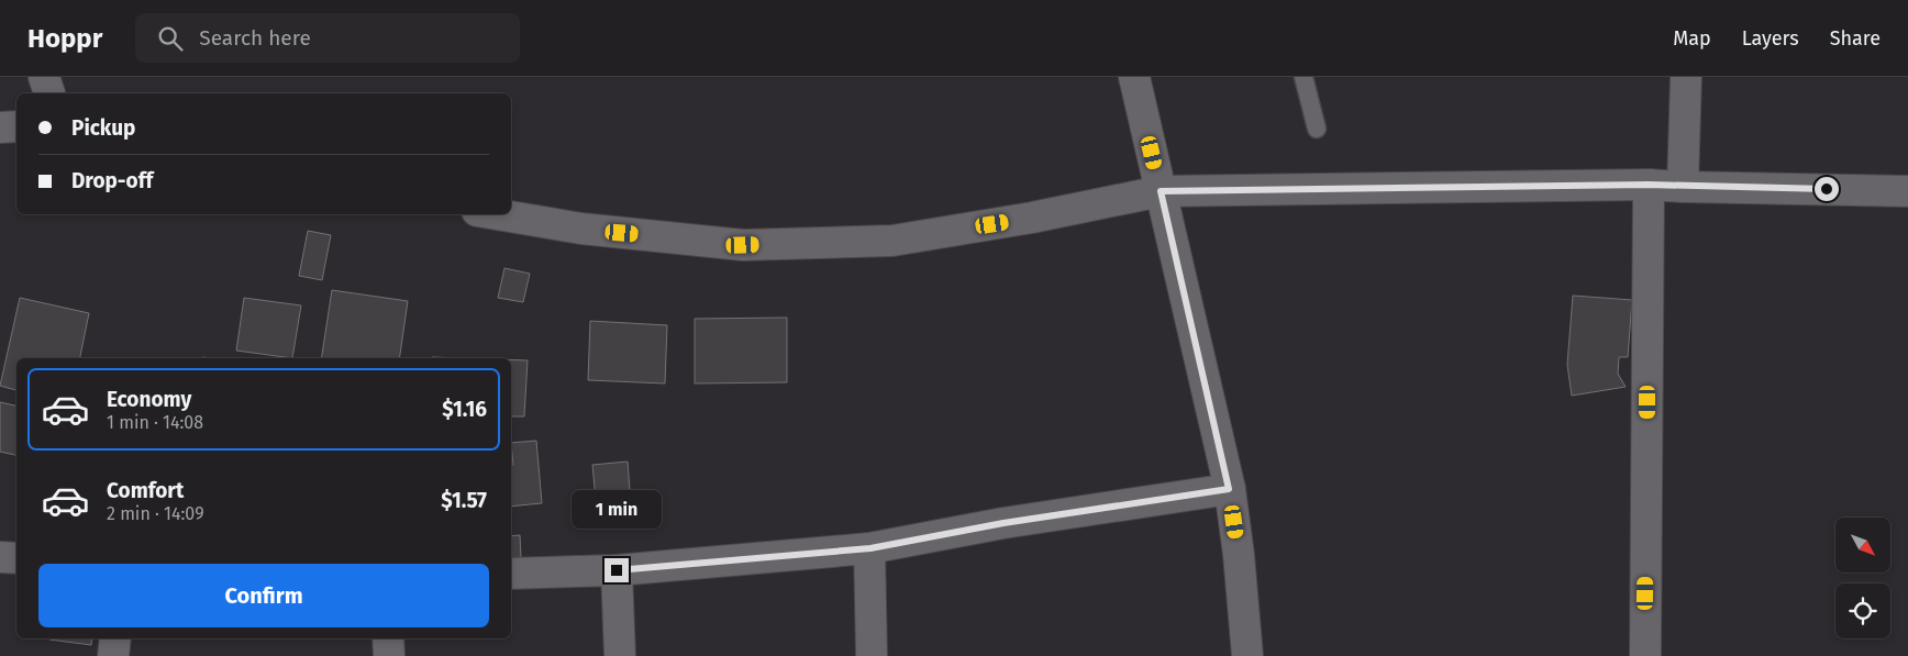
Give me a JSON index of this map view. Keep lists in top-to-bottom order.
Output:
{
  "north": "bottom right",
  "page": {
    "header": "Hoppr",
    "search": "Search here",
    "nav": ["Map", "Layers", "Share"],
    "banner": ["Pickup", "Drop-off"],
    "list": [
      {
        "name": "Economy",
        "note": "1 min · 14:08",
        "value": "$1.16"
      },
      {
        "name": "Comfort",
        "note": "2 min · 14:09",
        "value": "$1.57"
      }
    ],
    "bubble": "1 min",
    "buttons": "Confirm"
  }
}
